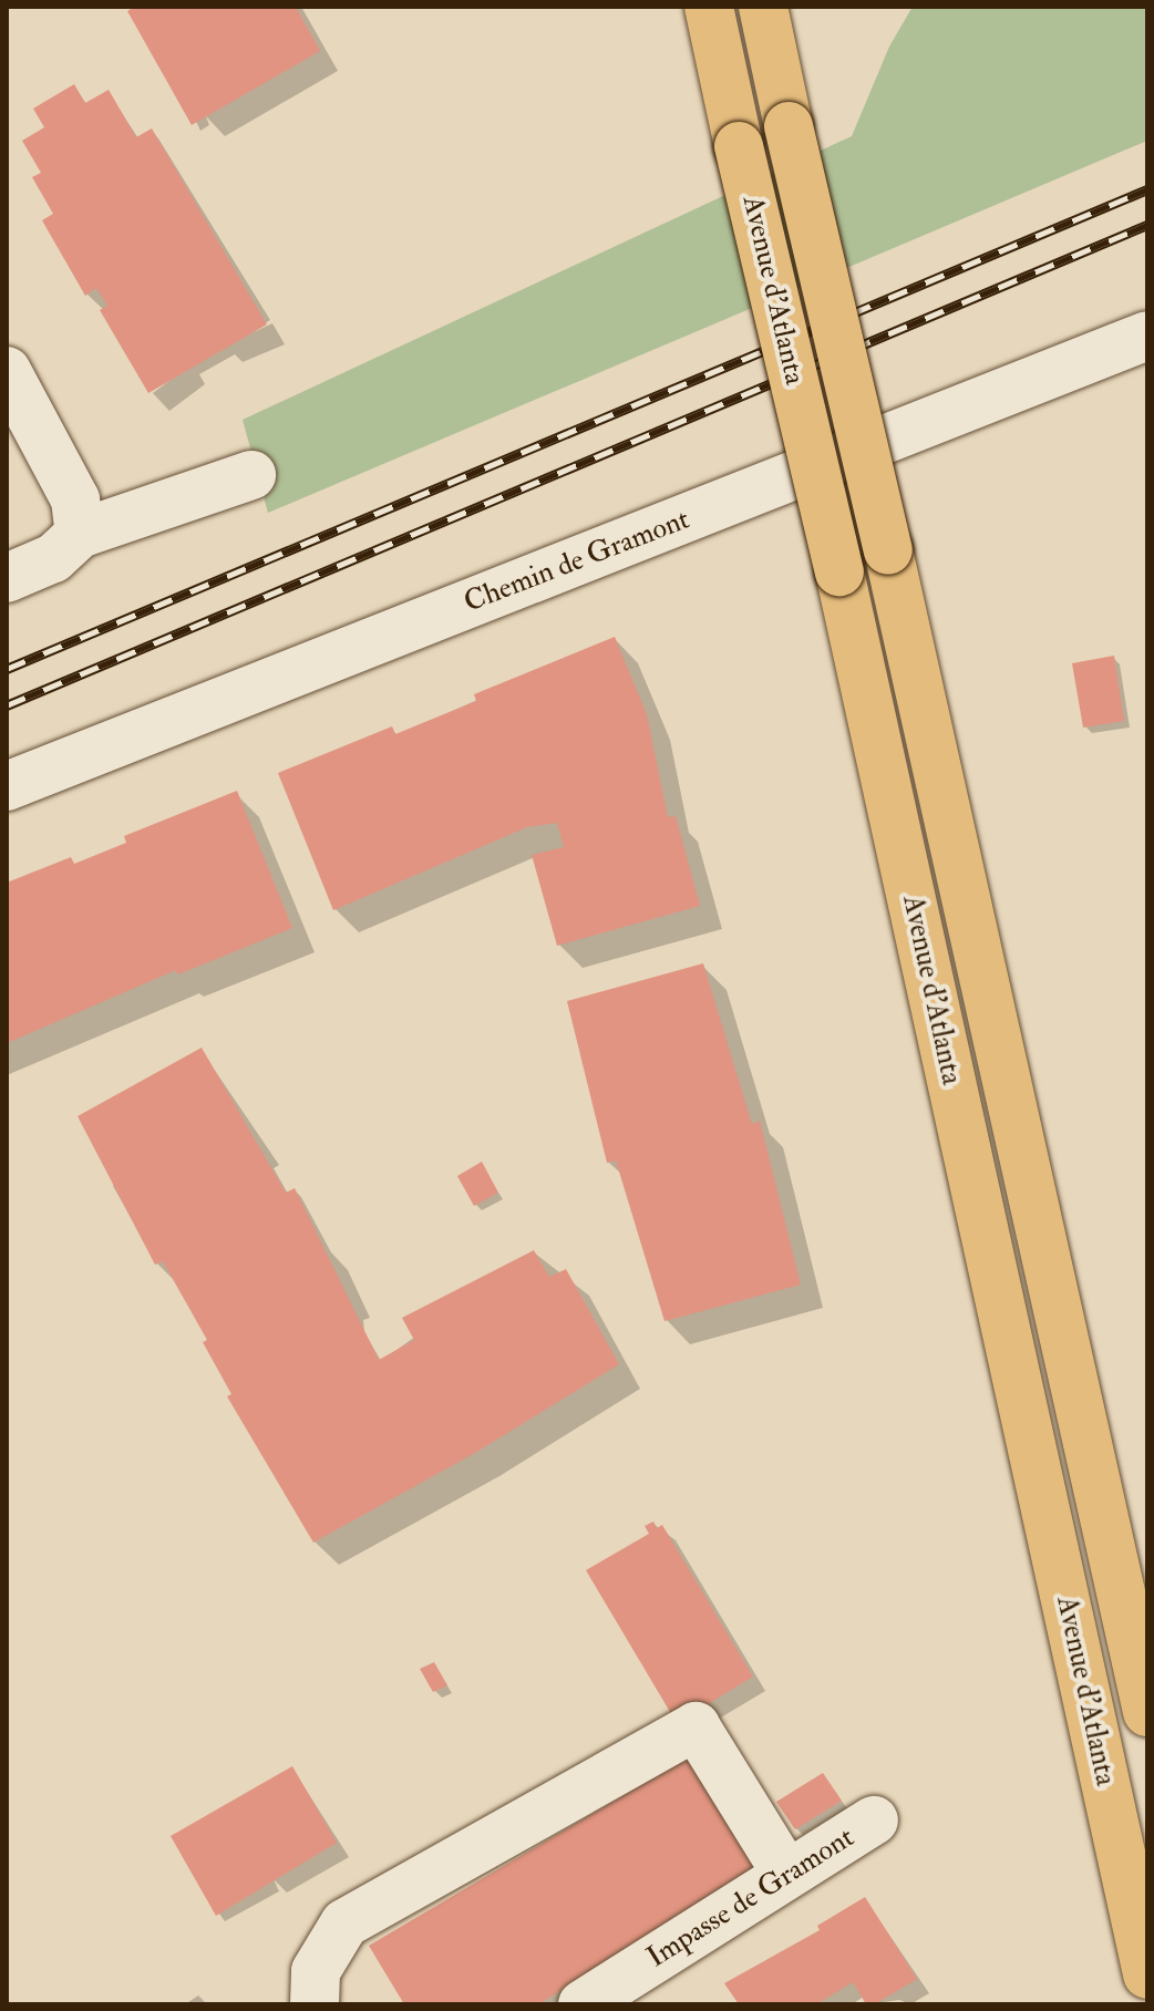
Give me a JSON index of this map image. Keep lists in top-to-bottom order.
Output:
{
  "streets": {
    "main road": ["Avenue d'Atlanta"],
    "street": ["Chemin de Gramont", "Impasse de Gramont"]
  }
}
